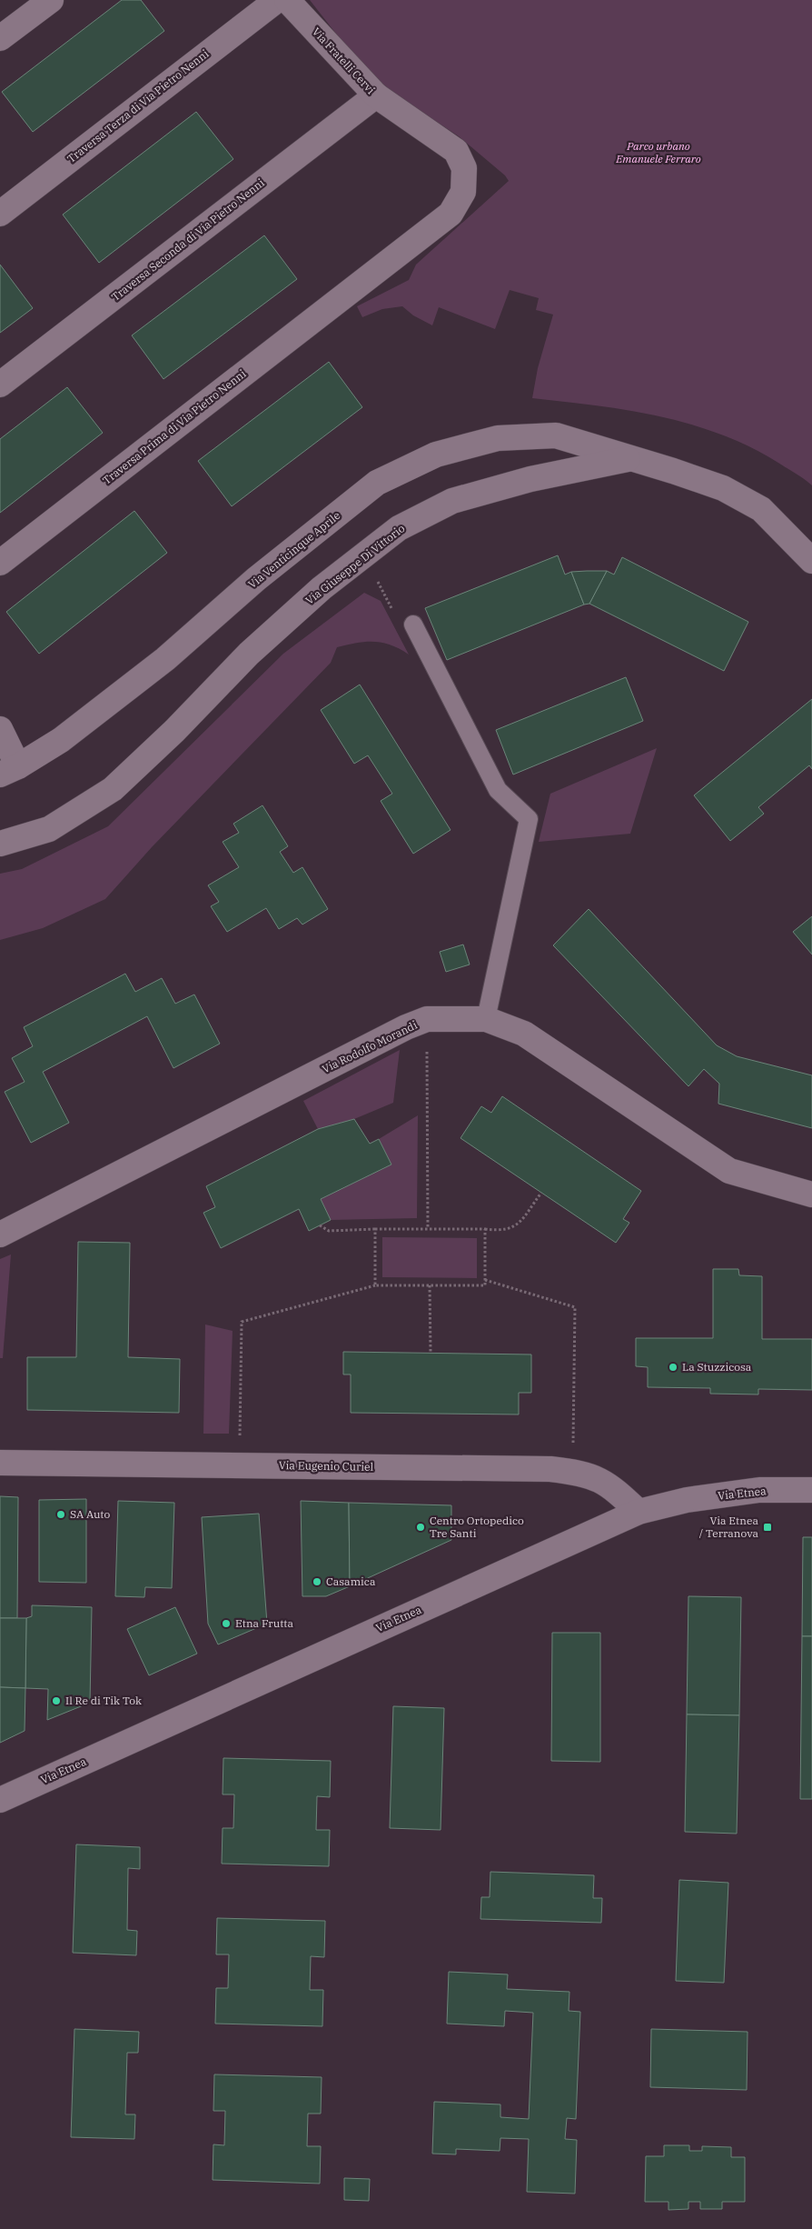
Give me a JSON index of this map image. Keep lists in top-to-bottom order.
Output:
{
  "streets": {
    "street": [
      "Via Fratelli Cervi",
      "Traversa Terza di Via Pietro Nenni",
      "Traversa Seconda di Via Pietro Nenni",
      "Traversa Prima di Via Pietro Nenni",
      "Via Venticinque Aprile",
      "Via Giuseppe Di Vittorio",
      "Via Rodolfo Morandi",
      "Via Eugenio Curiel",
      "Via Etnea"
    ]
  },
  "crossings": [
    ["Via Fratelli Cervi", "Traversa Seconda di Via Pietro Nenni"],
    ["Via Fratelli Cervi", "Traversa Prima di Via Pietro Nenni"],
    ["Via Venticinque Aprile", "Via Giuseppe Di Vittorio"],
    ["Via Eugenio Curiel", "Via Etnea"]
  ],
  "parks": ["Parco urbano Emanuele Ferraro"],
  "places": {
    "other": [
      "La Stuzzicosa",
      "SA Auto",
      "Centro Ortopedico Tre Santi",
      "Casamica",
      "Etna Frutta",
      "Il Re di Tik Tok"
    ],
    "transit": ["Via Etnea / Terranova"]
  }
}
